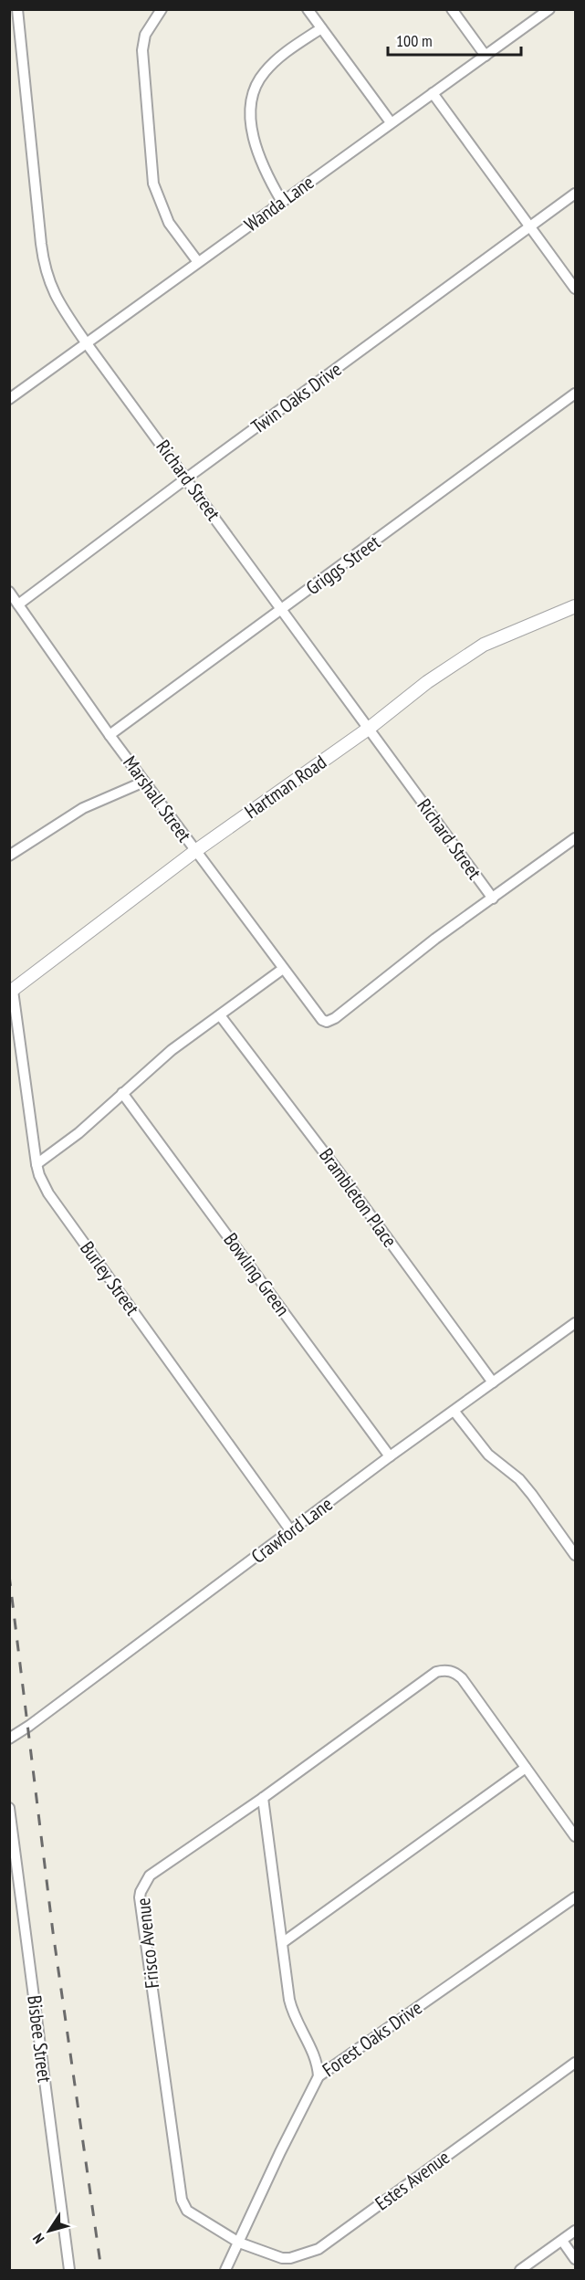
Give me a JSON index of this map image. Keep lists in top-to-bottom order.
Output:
{
  "streets": {
    "street": [
      "Wanda Lane",
      "Twin Oaks Drive",
      "Richard Street",
      "Griggs Street",
      "Hartman Road",
      "Marshall Street",
      "Brambleton Place",
      "Bowling Green",
      "Burley Street",
      "Crawford Lane",
      "Frisco Avenue",
      "Bisbee Street",
      "Forest Oaks Drive",
      "Estes Avenue"
    ]
  },
  "crossings": [
    ["Wanda Lane", "Richard Street"],
    ["Twin Oaks Drive", "Richard Street"],
    ["Twin Oaks Drive", "Marshall Street"],
    ["Richard Street", "Griggs Street"],
    ["Richard Street", "Hartman Road"],
    ["Richard Street", "Marshall Street"],
    ["Griggs Street", "Marshall Street"],
    ["Hartman Road", "Marshall Street"],
    ["Hartman Road", "Burley Street"],
    ["Brambleton Place", "Crawford Lane"],
    ["Bowling Green", "Crawford Lane"],
    ["Burley Street", "Crawford Lane"],
    ["Frisco Avenue", "Forest Oaks Drive"],
    ["Frisco Avenue", "Estes Avenue"],
    ["Forest Oaks Drive", "Estes Avenue"]
  ],
  "scale_bar": "100 m",
  "north": "bottom left"
}
